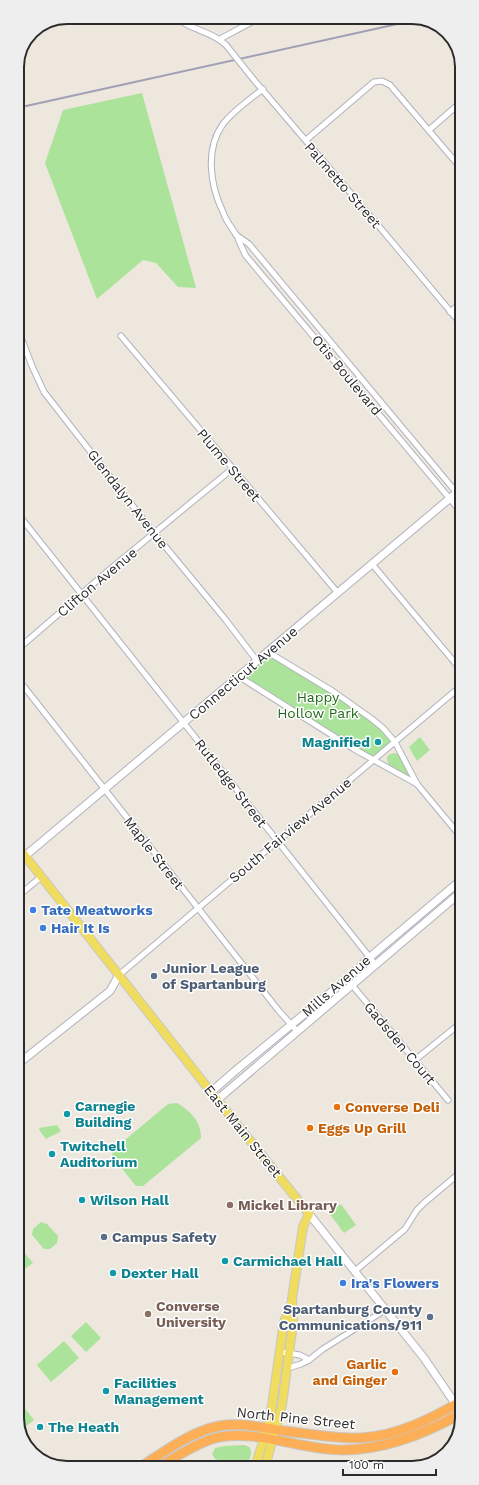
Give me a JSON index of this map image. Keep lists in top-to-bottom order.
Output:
{
  "streets": {
    "highway": ["North Pine Street"],
    "main road": ["East Main Street"],
    "street": [
      "Palmetto Street",
      "Otis Boulevard",
      "Plume Street",
      "Glendalyn Avenue",
      "Clifton Avenue",
      "Connecticut Avenue",
      "Rutledge Street",
      "South Fairview Avenue",
      "Maple Street",
      "Mills Avenue",
      "Gadsden Court"
    ]
  },
  "crossings": [
    ["Palmetto Street", "Otis Boulevard"],
    ["Otis Boulevard", "Connecticut Avenue"],
    ["Plume Street", "Clifton Avenue"],
    ["Plume Street", "Connecticut Avenue"],
    ["Glendalyn Avenue", "Clifton Avenue"],
    ["Glendalyn Avenue", "Connecticut Avenue"],
    ["Clifton Avenue", "Rutledge Street"],
    ["Connecticut Avenue", "Rutledge Street"],
    ["Connecticut Avenue", "Maple Street"],
    ["Connecticut Avenue", "East Main Street"],
    ["Rutledge Street", "South Fairview Avenue"],
    ["Rutledge Street", "Mills Avenue"],
    ["South Fairview Avenue", "Maple Street"],
    ["South Fairview Avenue", "East Main Street"],
    ["Maple Street", "Mills Avenue"],
    ["Mills Avenue", "Gadsden Court"],
    ["Mills Avenue", "East Main Street"]
  ],
  "parks": ["Happy Hollow Park"],
  "places": [
    "Magnified",
    "Tate Meatworks",
    "Hair It Is",
    "Junior League of Spartanburg",
    "Converse Deli",
    "Carnegie Building",
    "Eggs Up Grill",
    "Twitchell Auditorium",
    "Wilson Hall",
    "Mickel Library",
    "Campus Safety",
    "Carmichael Hall",
    "Dexter Hall",
    "Ira's Flowers",
    "Converse University",
    "Spartanburg County Communications/911",
    "Garlic and Ginger",
    "Facilities Management",
    "The Heath"
  ],
  "scale_bar": "100 m"
}
